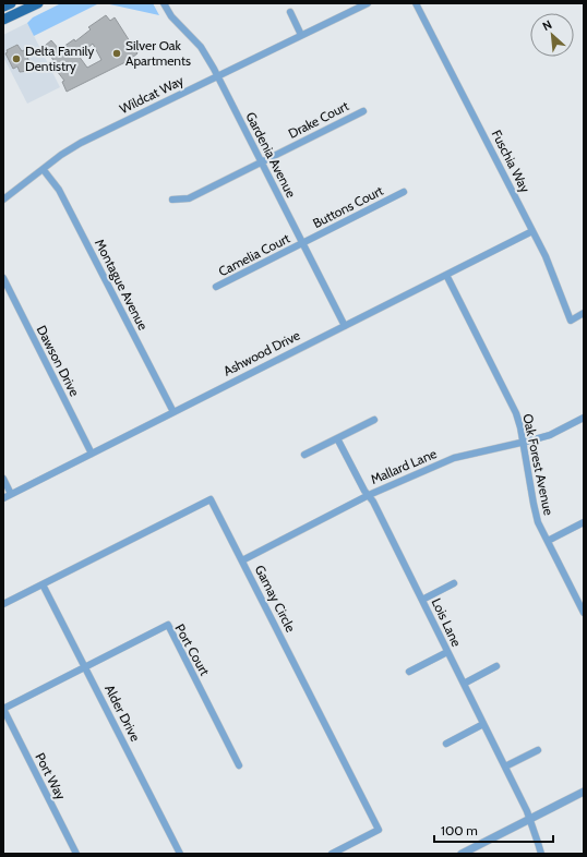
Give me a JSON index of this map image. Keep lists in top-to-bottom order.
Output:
{
  "streets": {
    "street": [
      "Wildcat Way",
      "Drake Court",
      "Gardenia Avenue",
      "Fuschia Way",
      "Buttons Court",
      "Camelia Court",
      "Montague Avenue",
      "Ashwood Drive",
      "Dawson Drive",
      "Oak Forest Avenue",
      "Mallard Lane",
      "Gamay Circle",
      "Lois Lane",
      "Port Court",
      "Alder Drive",
      "Port Way"
    ]
  },
  "crossings": [
    ["Wildcat Way", "Gardenia Avenue"],
    ["Wildcat Way", "Montague Avenue"],
    ["Drake Court", "Gardenia Avenue"],
    ["Gardenia Avenue", "Buttons Court"],
    ["Gardenia Avenue", "Camelia Court"],
    ["Gardenia Avenue", "Ashwood Drive"],
    ["Fuschia Way", "Ashwood Drive"],
    ["Buttons Court", "Camelia Court"],
    ["Montague Avenue", "Ashwood Drive"],
    ["Ashwood Drive", "Dawson Drive"],
    ["Ashwood Drive", "Oak Forest Avenue"],
    ["Oak Forest Avenue", "Mallard Lane"],
    ["Mallard Lane", "Gamay Circle"],
    ["Mallard Lane", "Lois Lane"],
    ["Gamay Circle", "Alder Drive"],
    ["Port Court", "Alder Drive"],
    ["Port Court", "Port Way"],
    ["Alder Drive", "Port Way"]
  ],
  "places": ["Silver Oak Apartments", "Delta Family Dentistry"],
  "scale_bar": "100 m",
  "north": "top left"
}
